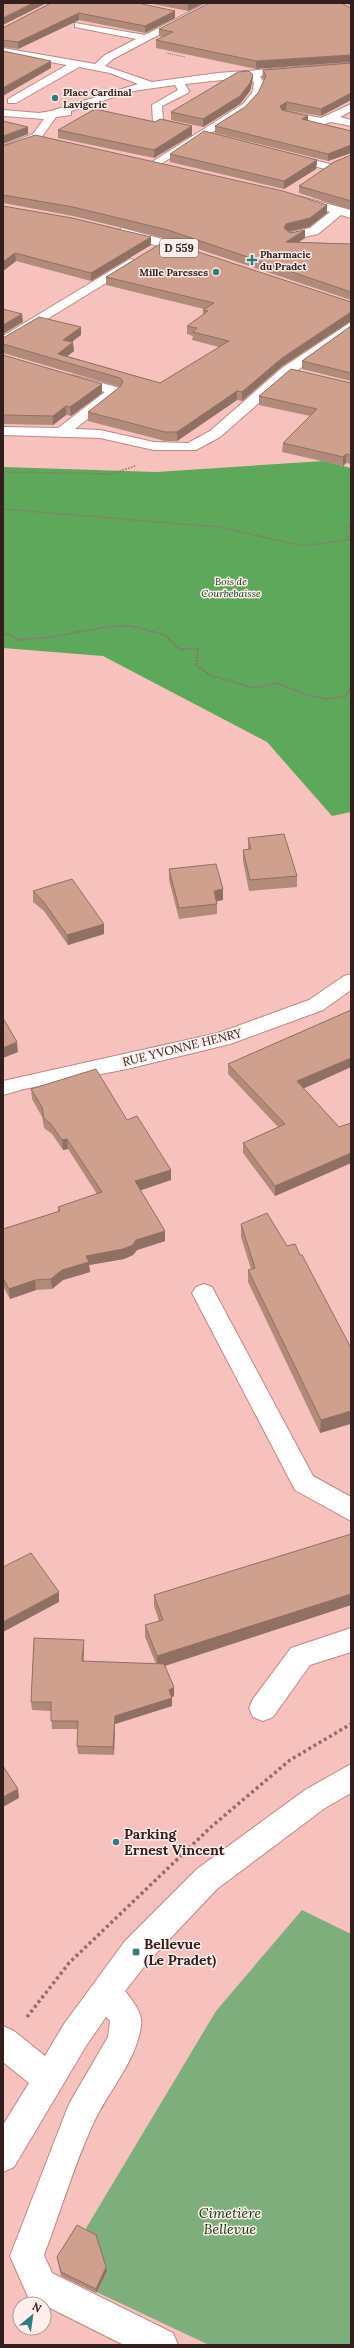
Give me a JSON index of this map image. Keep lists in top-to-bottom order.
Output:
{
  "streets": {
    "street": ["D 559", "RUE YVONNE HENRY"]
  },
  "parks": ["Bois de Courbebaisse", "Cimetière Bellevue"],
  "places": {
    "other": ["Place Cardinal Lavigerie", "Mille Paresses", "Parking Ernest Vincent"],
    "health": ["Pharmacie du Pradet"],
    "transit": ["Bellevue (Le Pradet)"]
  },
  "north": "top right"
}
